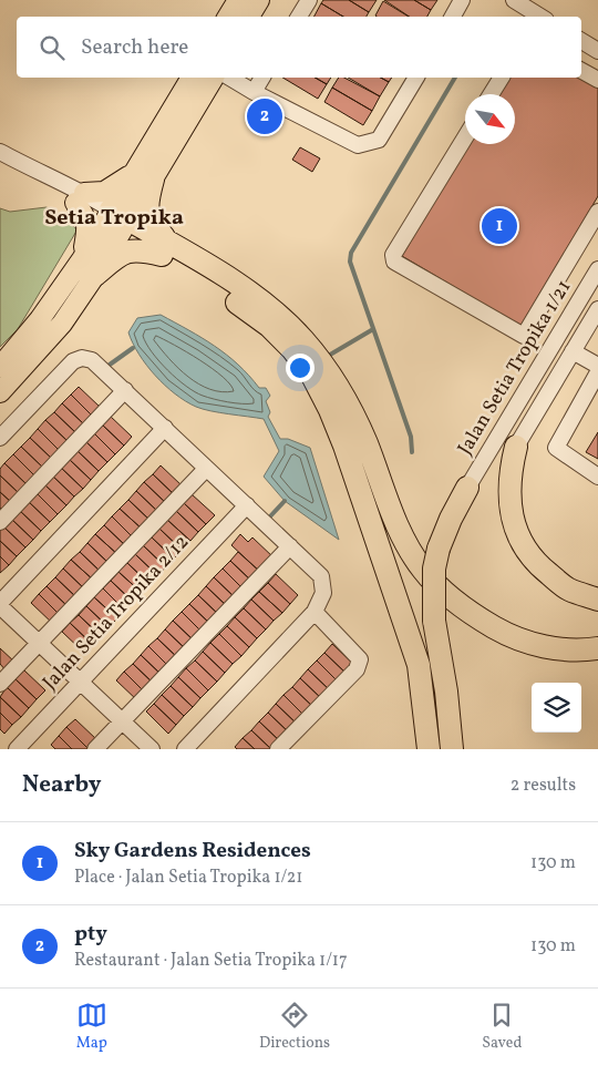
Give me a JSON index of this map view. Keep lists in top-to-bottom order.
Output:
{
  "streets": {
    "street": ["Jalan Setia Tropika 1/21", "Jalan Setia Tropika 2/12"]
  },
  "districts": ["Setia Tropika"],
  "north": "bottom right",
  "page": {
    "search": "Search here",
    "pins": ["2", "1"],
    "heading": ["Nearby", "2 results"],
    "list": [
      {
        "mark": "1",
        "name": "Sky Gardens Residences",
        "note": "Place · Jalan Setia Tropika 1/21",
        "value": "130 m"
      },
      {
        "mark": "2",
        "name": "pty",
        "note": "Restaurant · Jalan Setia Tropika 1/17",
        "value": "130 m"
      }
    ],
    "nav": ["Map", "Directions", "Saved"]
  }
}
